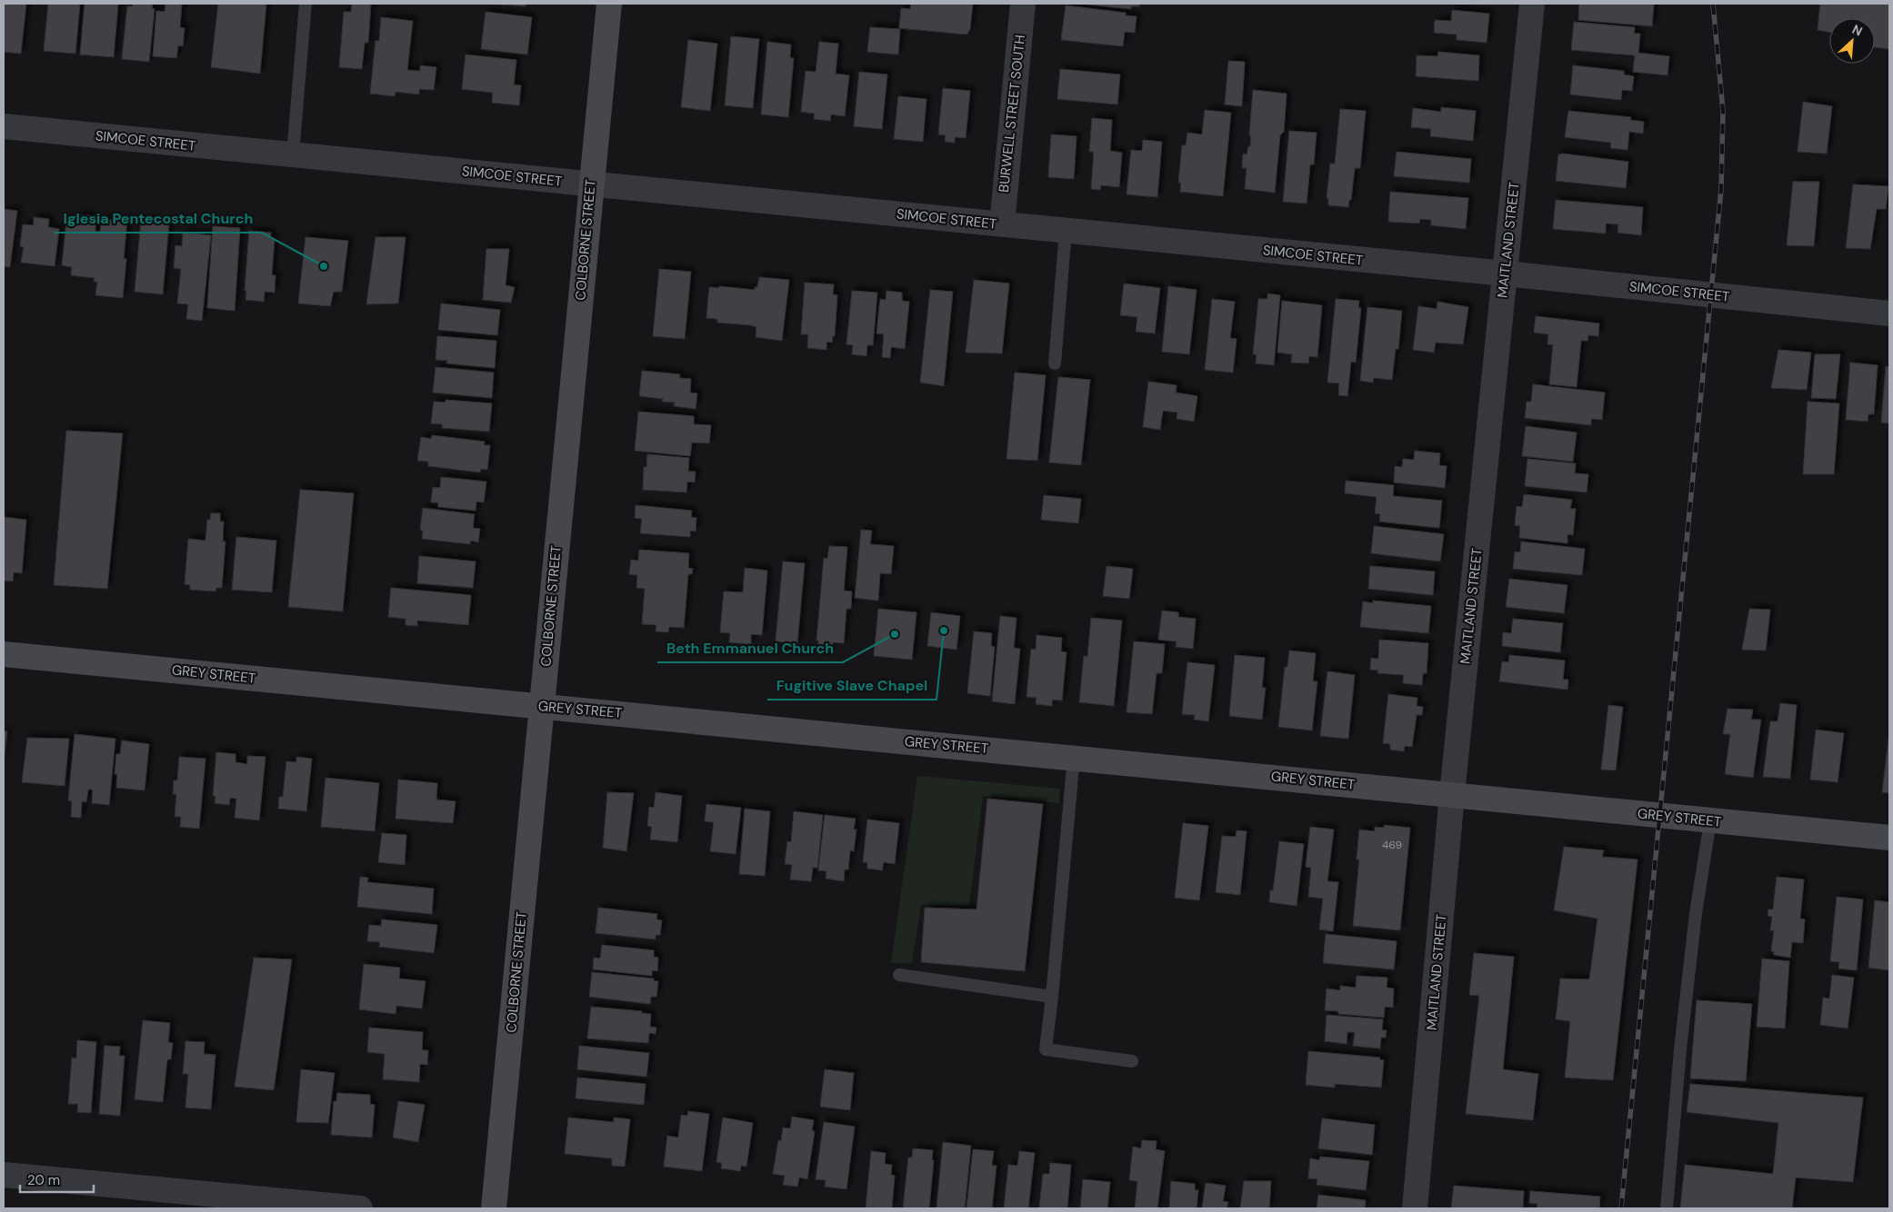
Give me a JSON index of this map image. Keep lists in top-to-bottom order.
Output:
{
  "streets": {
    "street": [
      "BURWELL STREET SOUTH",
      "SIMCOE STREET",
      "COLBORNE STREET",
      "MAITLAND STREET",
      "GREY STREET"
    ]
  },
  "crossings": [
    ["BURWELL STREET SOUTH", "SIMCOE STREET"],
    ["SIMCOE STREET", "COLBORNE STREET"],
    ["SIMCOE STREET", "MAITLAND STREET"],
    ["COLBORNE STREET", "GREY STREET"],
    ["MAITLAND STREET", "GREY STREET"]
  ],
  "places": ["Iglesia Pentecostal Church", "Fugitive Slave Chapel", "Beth Emmanuel Church"],
  "house_numbers": ["469"],
  "scale_bar": "20 m",
  "north": "top right"
}
